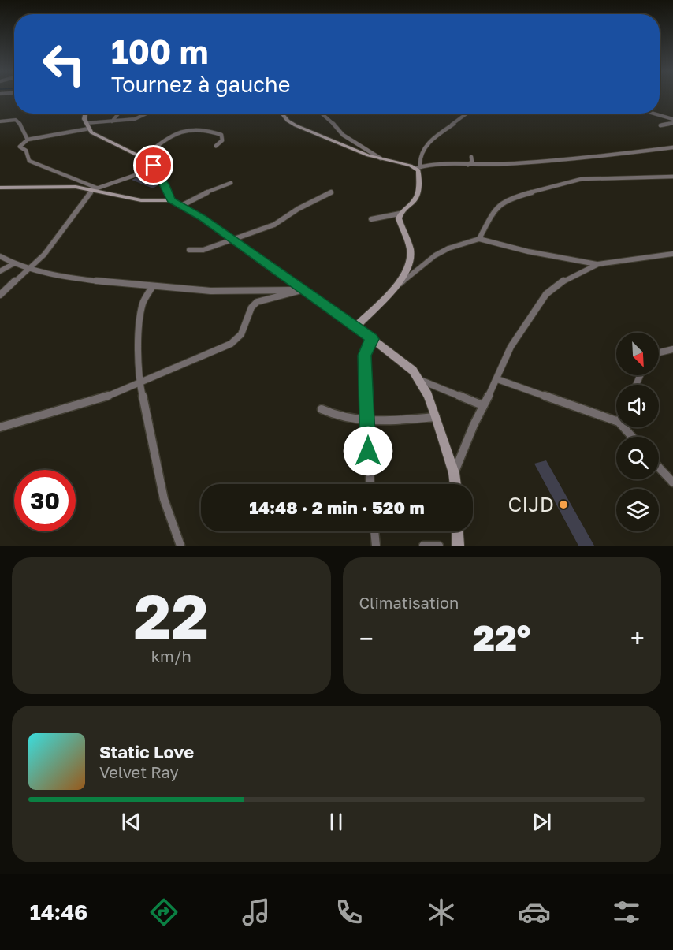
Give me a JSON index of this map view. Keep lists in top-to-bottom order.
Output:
{
  "places": ["CIJD"],
  "north": "bottom right",
  "page": {
    "turn": ["100 m", "Tournez à gauche"],
    "limit": "30",
    "trip": "14:48 · 2 min · 520 m",
    "tile": [
      ["22", "km/h"],
      "Climatisation"
    ],
    "heat": ["−", "22°", "+"],
    "song": ["Static Love", "Velvet Ray"],
    "tabs": "14:46"
  }
}
